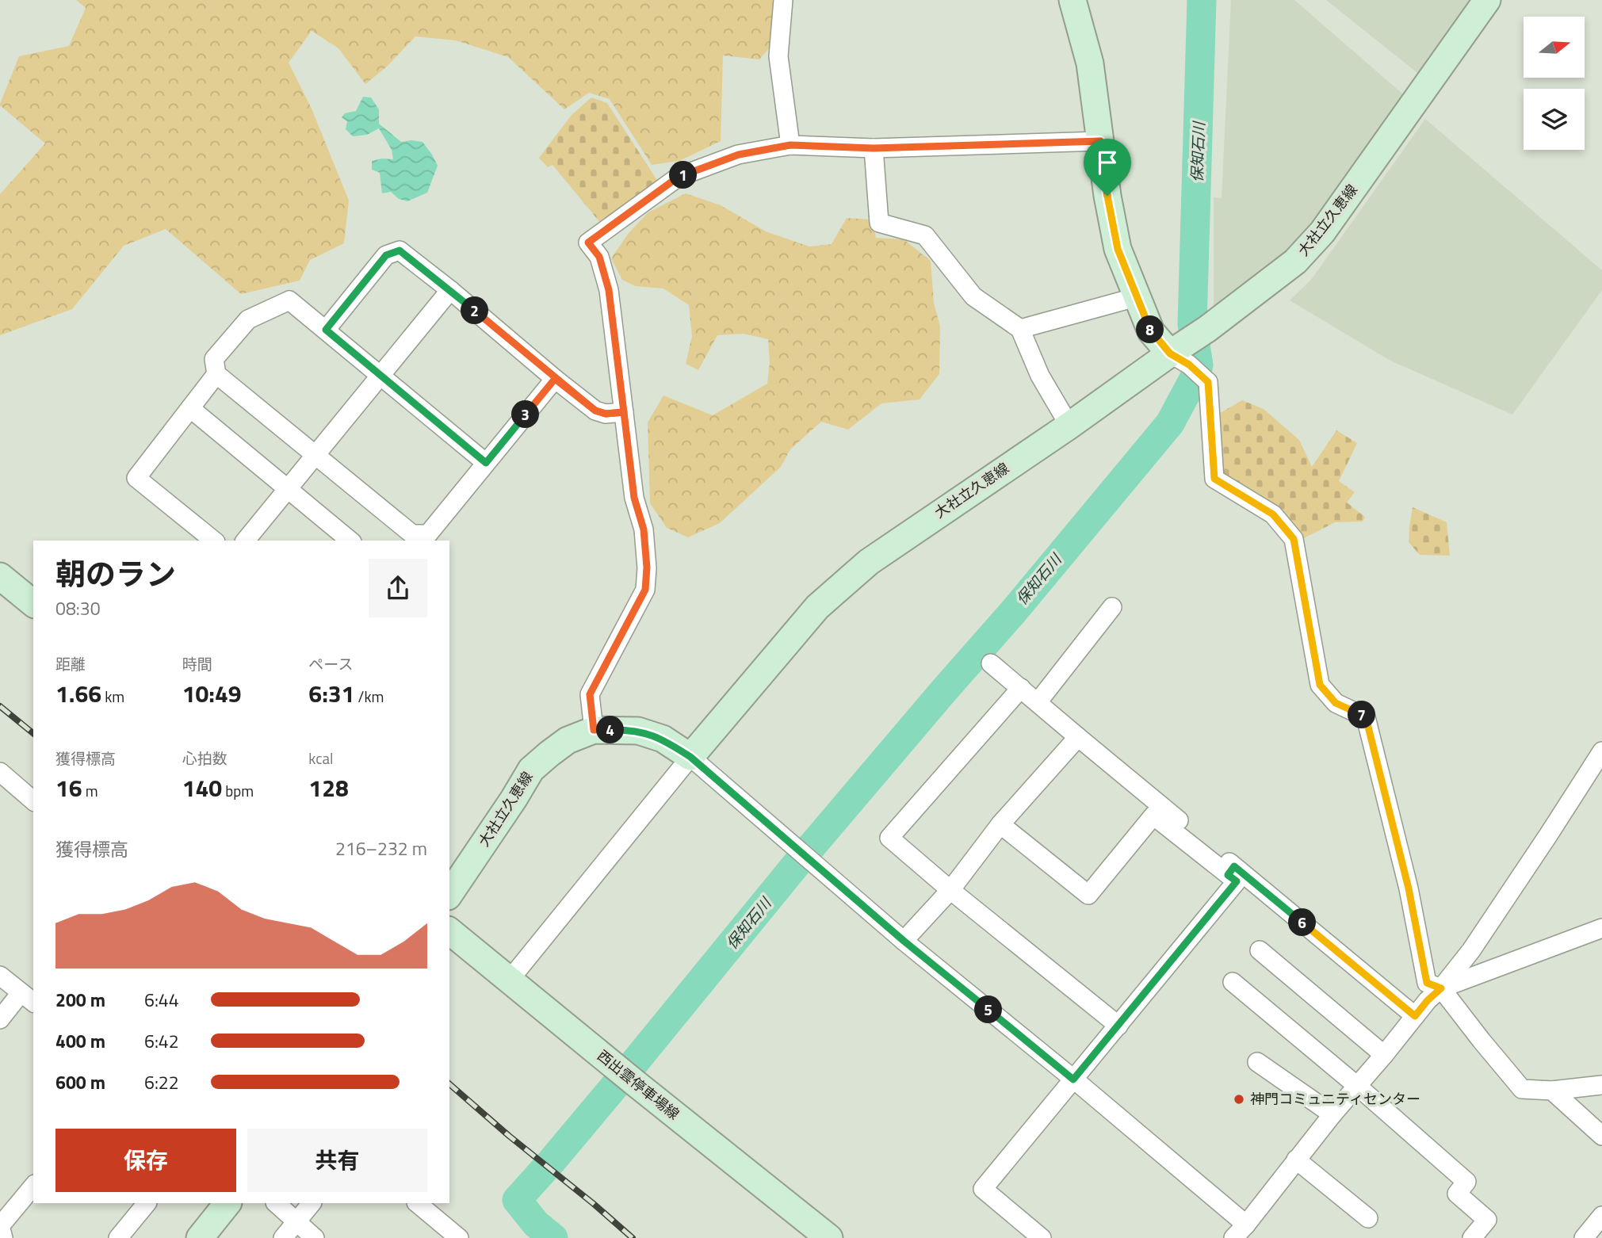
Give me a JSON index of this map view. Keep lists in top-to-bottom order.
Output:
{
  "streets": {
    "main road": ["大社立久恵線", "西出雲停車場線"]
  },
  "water": ["保知石川"],
  "places": ["神門コミュニティセンター"],
  "north": "right",
  "page": {
    "pins": [
      "1",
      "2",
      "8",
      "3",
      "7",
      "4",
      "6",
      "5"
    ],
    "heading": ["朝のラン", "08:30"],
    "stats": [
      ["距離", "1.66 km"],
      ["時間", "10:49"],
      ["ペース", "6:31 /km"],
      ["獲得標高", "16 m"],
      ["心拍数", "140 bpm"],
      ["kcal", "128"]
    ],
    "chart": ["獲得標高", "216–232 m"],
    "list": [
      {
        "name": "200 m",
        "note": "6:44"
      },
      {
        "name": "400 m",
        "note": "6:42"
      },
      {
        "name": "600 m",
        "note": "6:22"
      }
    ],
    "buttons": ["保存", "共有"]
  }
}
